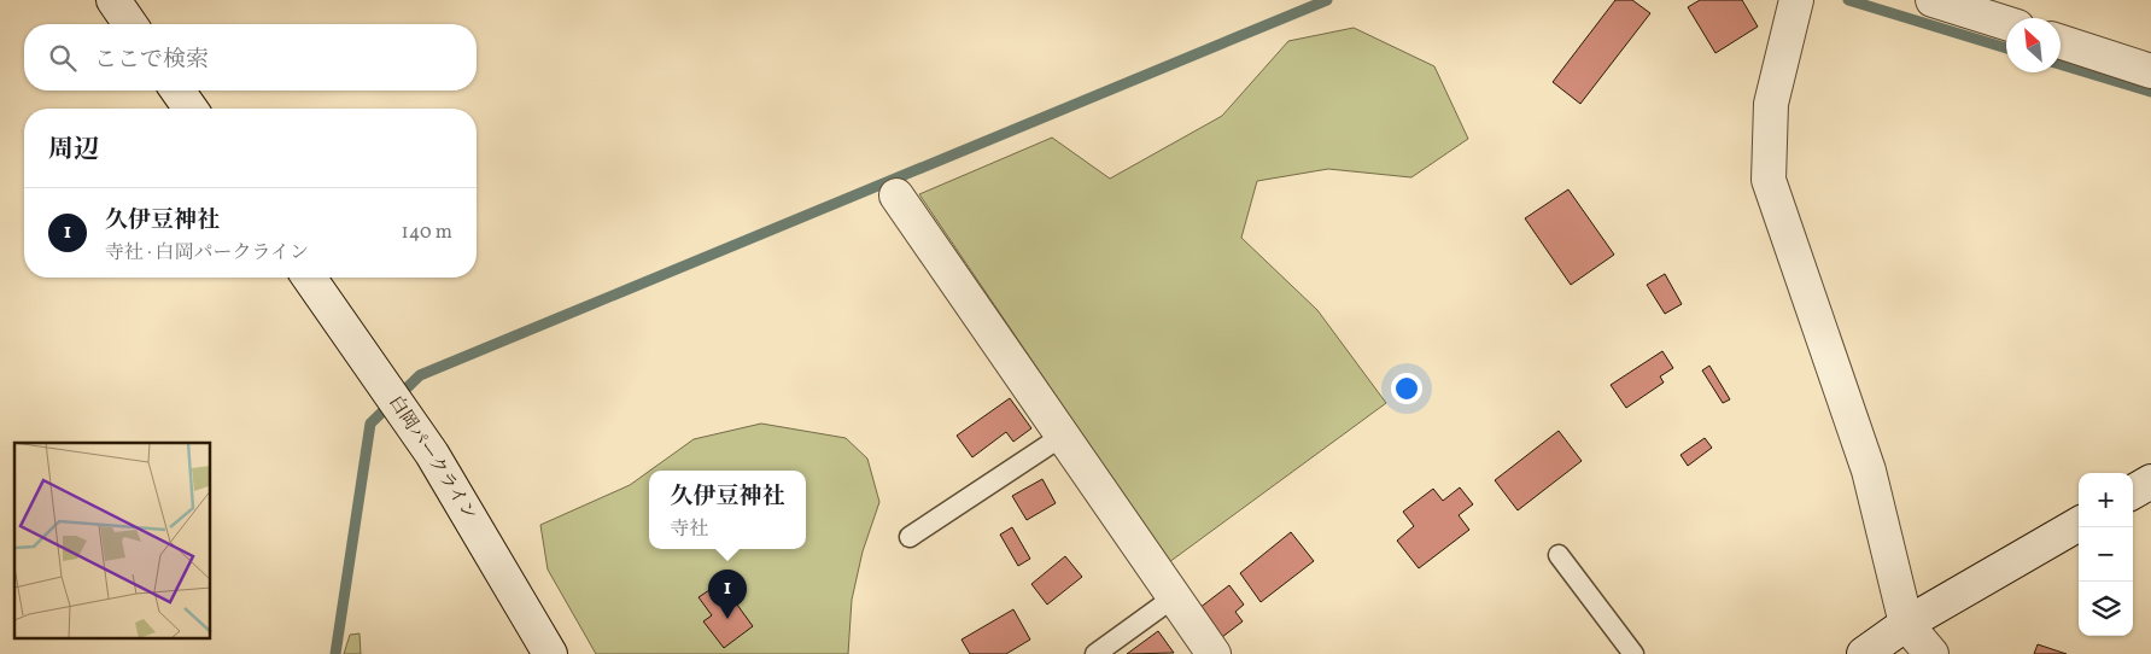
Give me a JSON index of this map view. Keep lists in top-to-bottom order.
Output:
{
  "streets": {
    "street": ["白岡パークライン"]
  },
  "north": "top left",
  "page": {
    "search": "ここで検索",
    "heading": "周辺",
    "list": [
      {
        "mark": "1",
        "name": "久伊豆神社",
        "note": "寺社 · 白岡パークライン",
        "value": "140 m"
      }
    ],
    "popup": ["久伊豆神社", "寺社"],
    "map_buttons": ["+", "−"],
    "pins": "1"
  }
}
